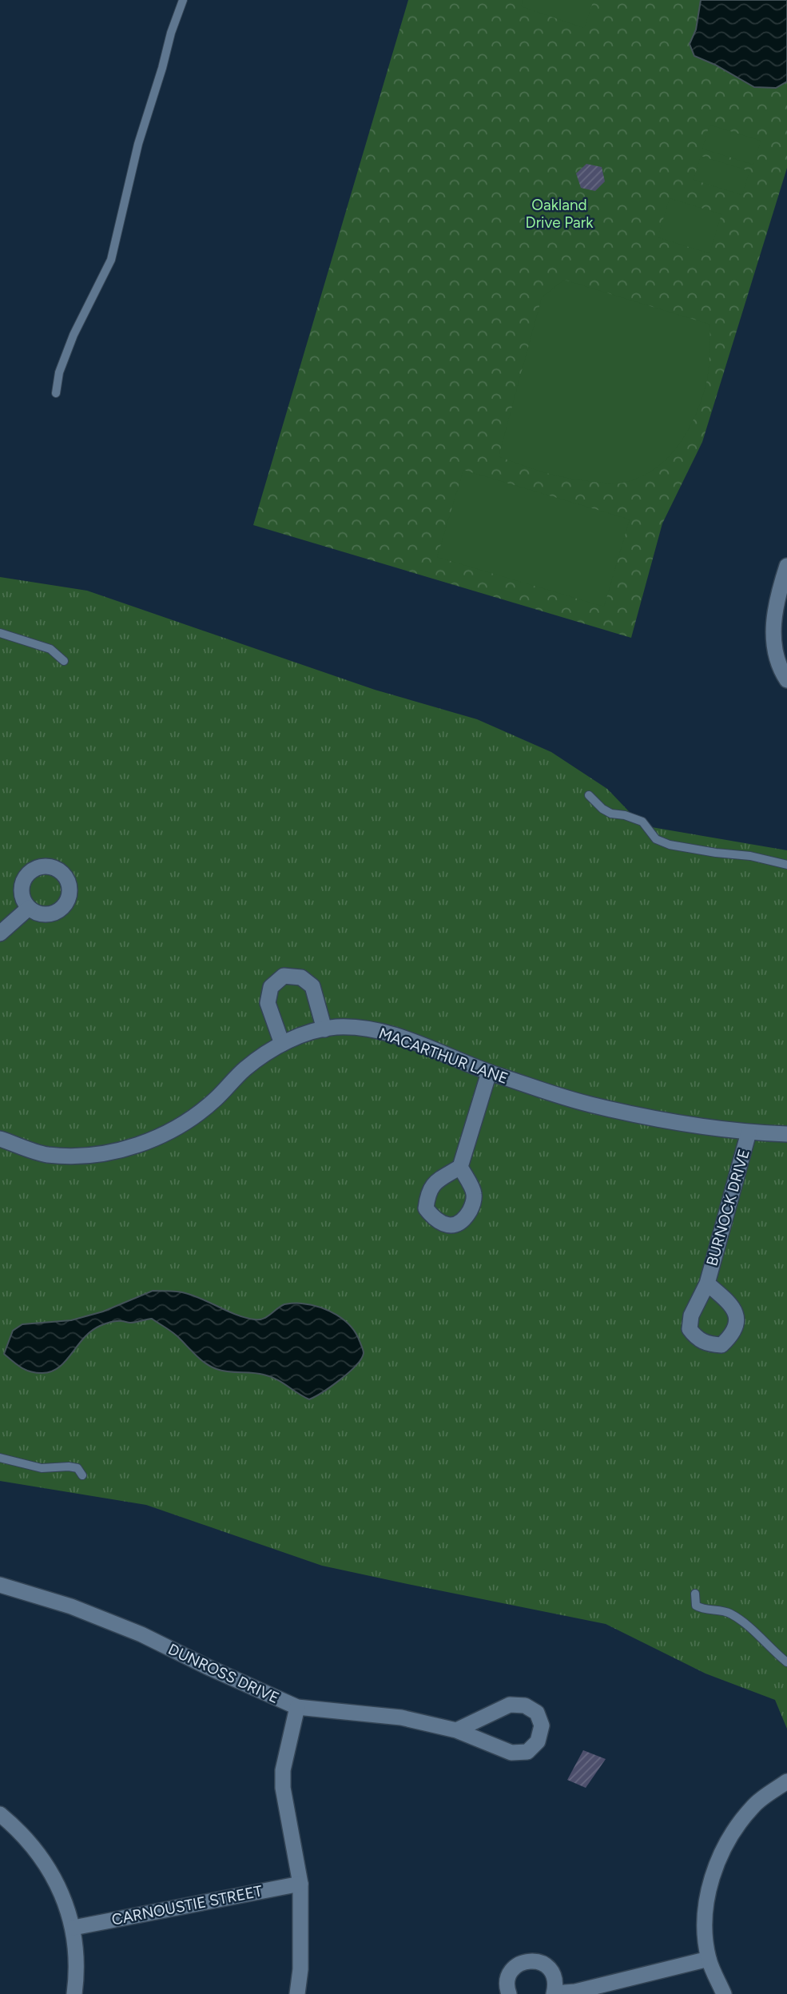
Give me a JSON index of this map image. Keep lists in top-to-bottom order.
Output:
{
  "streets": {
    "street": [
      "MACARTHUR LANE",
      "BURNOCK DRIVE",
      "DUNROSS DRIVE",
      "CARNOUSTIE STREET"
    ]
  },
  "crossings": [
    ["MACARTHUR LANE", "BURNOCK DRIVE"]
  ],
  "parks": ["Oakland Drive Park"]
}
